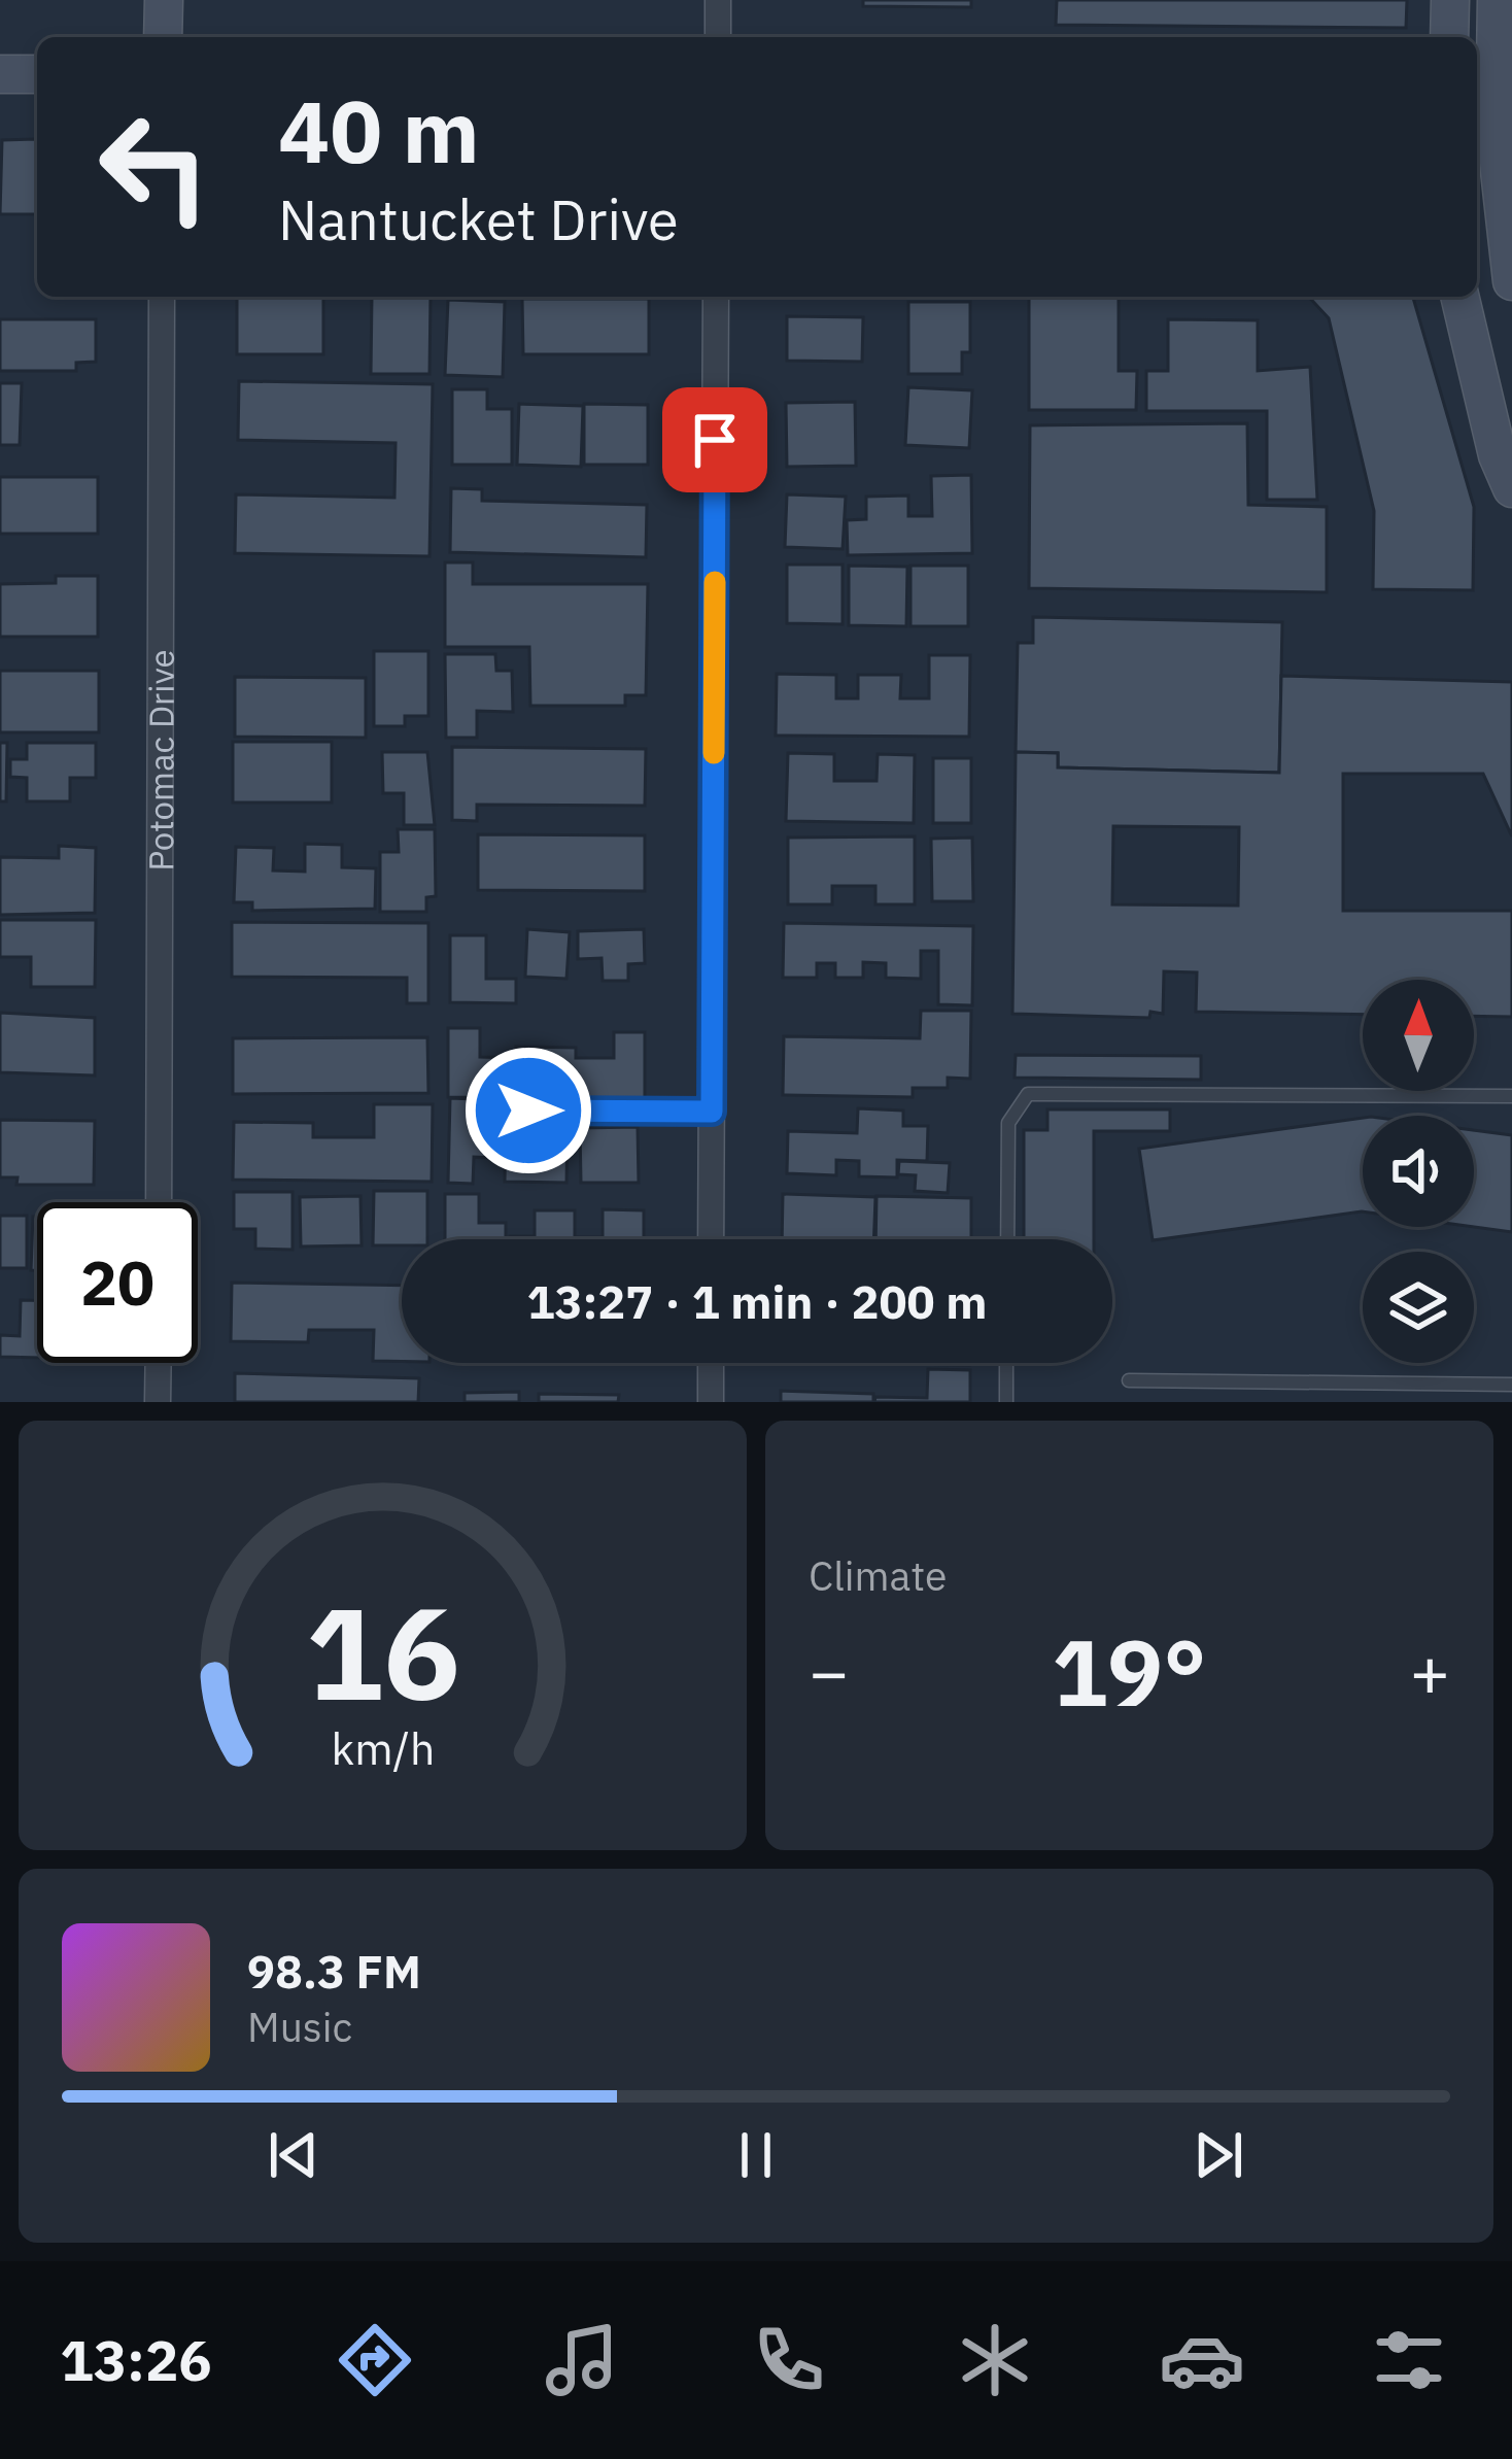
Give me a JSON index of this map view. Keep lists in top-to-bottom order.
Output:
{
  "streets": {
    "street": ["Potomac Drive"]
  },
  "north": "top",
  "page": {
    "turn": ["40 m", "Nantucket Drive"],
    "limit": "20",
    "trip": "13:27 · 1 min · 200 m",
    "tile": "Climate",
    "heat": ["−", "19°", "+"],
    "song": ["98.3 FM", "Music"],
    "tabs": "13:26",
    "gauge": ["16", "km/h"]
  }
}
